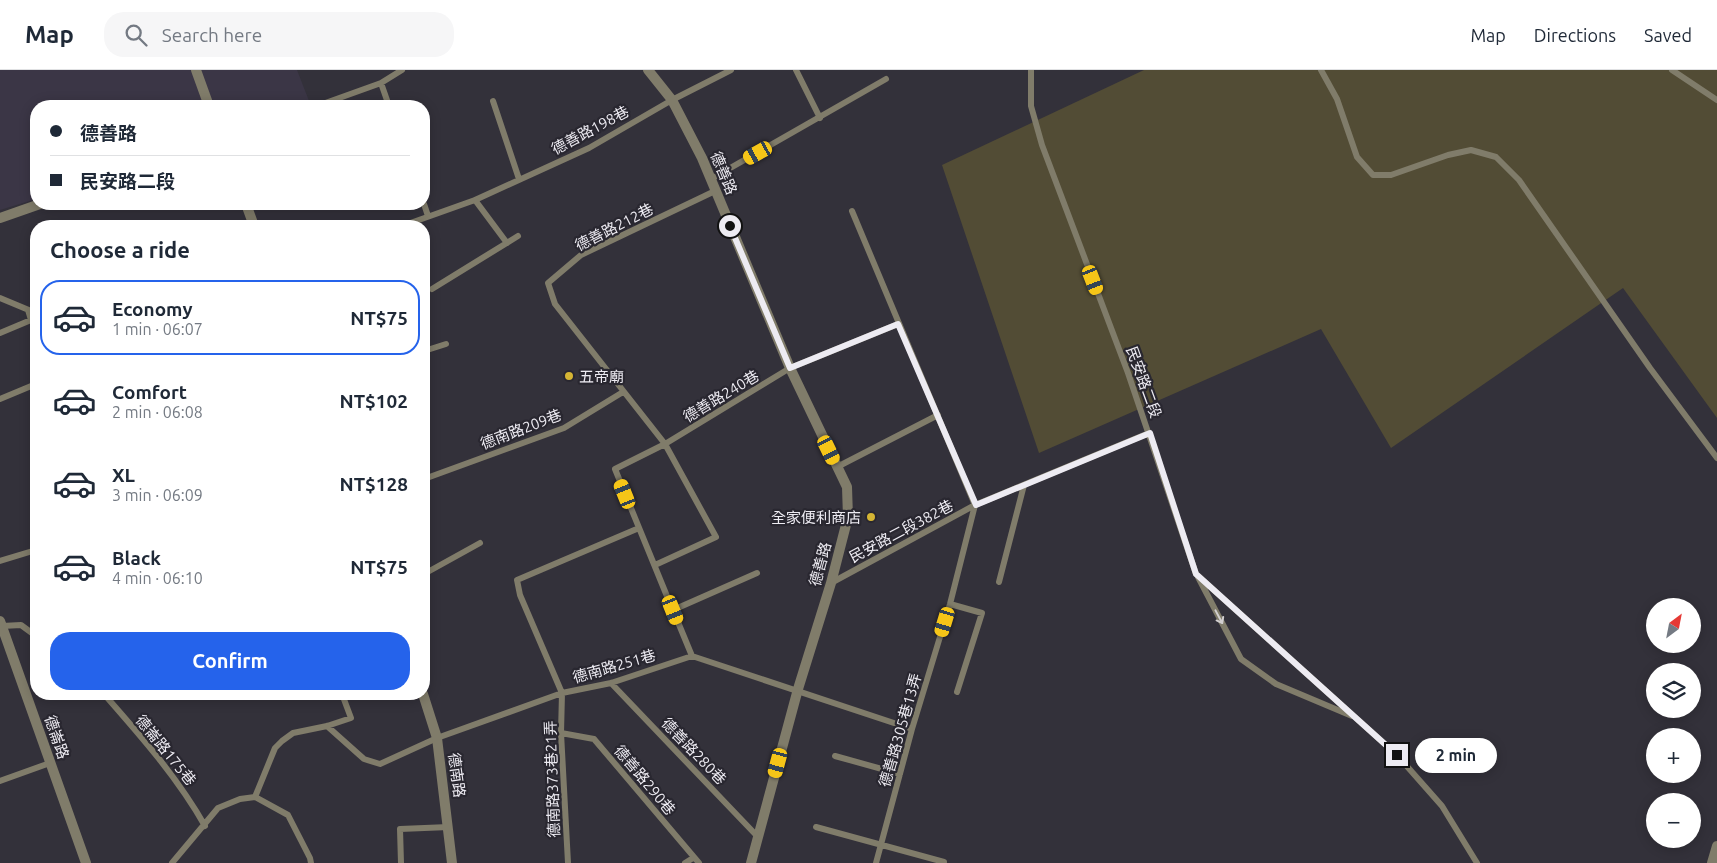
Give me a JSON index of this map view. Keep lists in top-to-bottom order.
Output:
{
  "streets": {
    "street": ["德善路", "德崙路", "德南路"],
    "lane": [
      "德善路198巷",
      "德善路212巷",
      "民安路二段",
      "德善路240巷",
      "德南路209巷",
      "民安路二段382巷",
      "德南路251巷",
      "德善路305巷13弄",
      "德崙路175巷",
      "德善路280巷",
      "德南路373巷21弄",
      "德善路290巷"
    ]
  },
  "crossings": [
    ["德善路198巷", "德善路"],
    ["德善路", "德善路212巷"],
    ["德善路", "德善路240巷"],
    ["德善路", "民安路二段382巷"],
    ["德善路", "德善路280巷"],
    ["德善路212巷", "德善路240巷"],
    ["德善路212巷", "德南路209巷"],
    ["民安路二段", "民安路二段382巷"],
    ["民安路二段382巷", "德善路305巷13弄"],
    ["德南路251巷", "德善路280巷"],
    ["德南路251巷", "德南路"],
    ["德南路251巷", "德南路373巷21弄"],
    ["德南路373巷21弄", "德善路290巷"]
  ],
  "places": ["五帝廟", "全家便利商店"],
  "north": "top right",
  "page": {
    "header": "Map",
    "search": "Search here",
    "nav": ["Map", "Directions", "Saved"],
    "banner": ["德善路", "民安路二段"],
    "heading": "Choose a ride",
    "list": [
      {
        "name": "Economy",
        "note": "1 min · 06:07",
        "value": "NT$75"
      },
      {
        "name": "Comfort",
        "note": "2 min · 06:08",
        "value": "NT$102"
      },
      {
        "name": "XL",
        "note": "3 min · 06:09",
        "value": "NT$128"
      },
      {
        "name": "Black",
        "note": "4 min · 06:10",
        "value": "NT$75"
      }
    ],
    "map_buttons": ["+", "−"],
    "buttons": "Confirm",
    "bubble": "2 min"
  }
}
